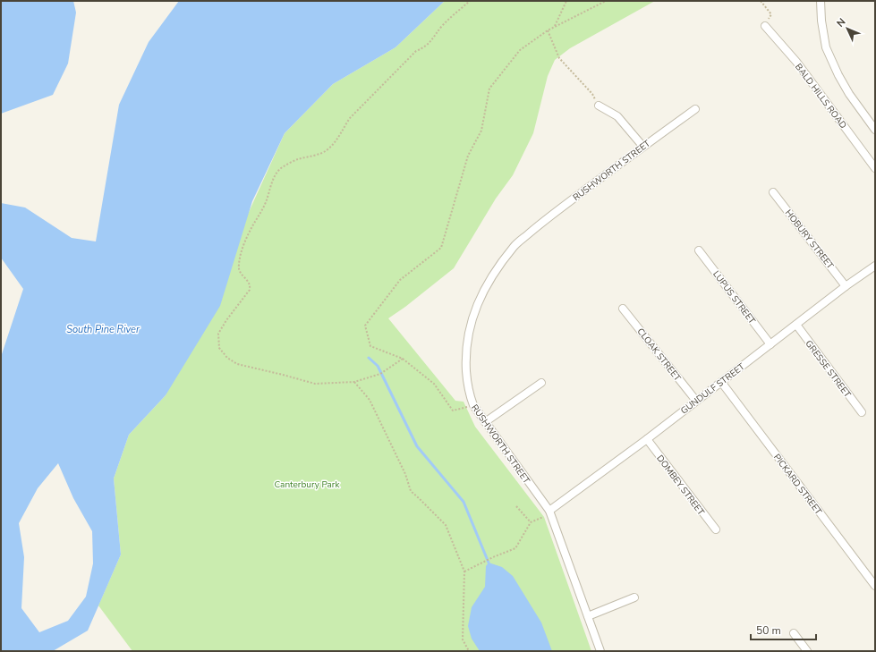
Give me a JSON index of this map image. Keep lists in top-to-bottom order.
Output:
{
  "streets": {
    "street": [
      "BALD HILLS ROAD",
      "RUSHWORTH STREET",
      "HOBURY STREET",
      "LUPUS STREET",
      "CLOAK STREET",
      "GRESSE STREET",
      "GUNDULF STREET",
      "PICKARD STREET",
      "DOMBEY STREET"
    ]
  },
  "crossings": [
    ["RUSHWORTH STREET", "GUNDULF STREET"],
    ["HOBURY STREET", "GUNDULF STREET"],
    ["LUPUS STREET", "GUNDULF STREET"],
    ["CLOAK STREET", "GUNDULF STREET"],
    ["GRESSE STREET", "GUNDULF STREET"],
    ["GUNDULF STREET", "PICKARD STREET"],
    ["GUNDULF STREET", "DOMBEY STREET"]
  ],
  "water": ["South Pine River"],
  "parks": ["Canterbury Park"],
  "scale_bar": "50 m",
  "north": "top left"
}
